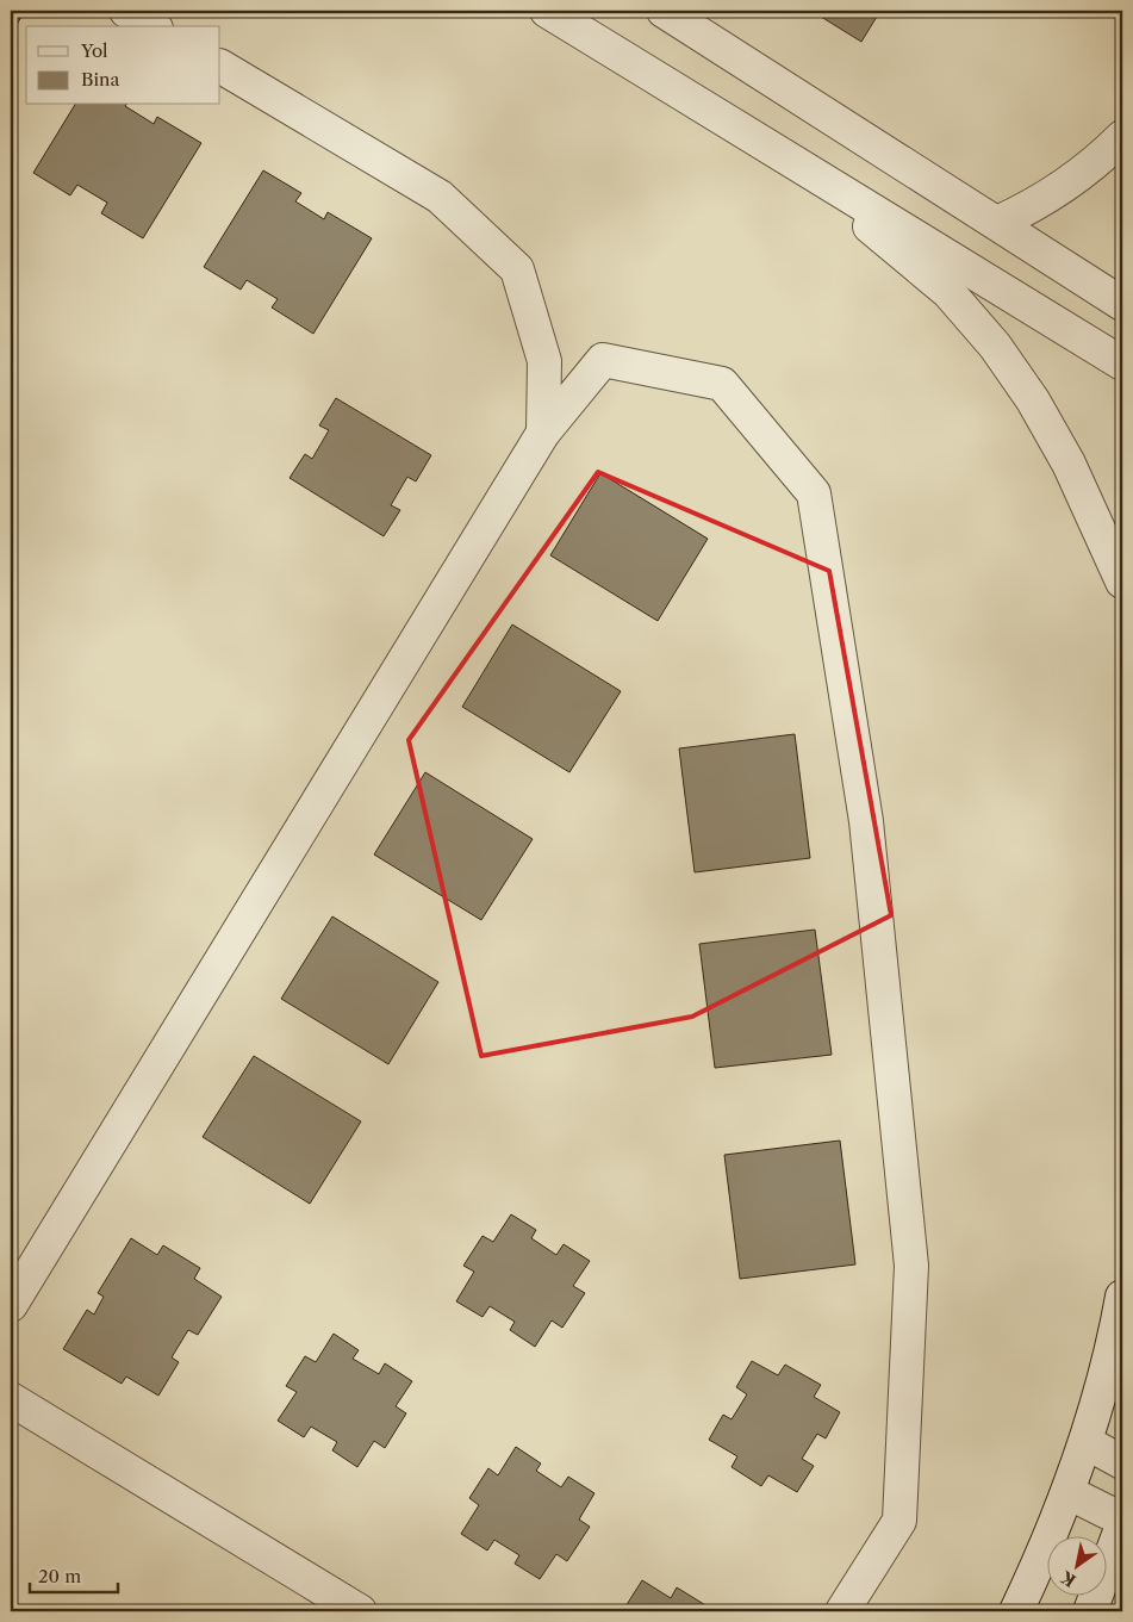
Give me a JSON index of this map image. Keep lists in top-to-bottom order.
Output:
{
  "legend": ["Yol", "Bina"],
  "scale_bar": "20 m",
  "north": "bottom left"
}
